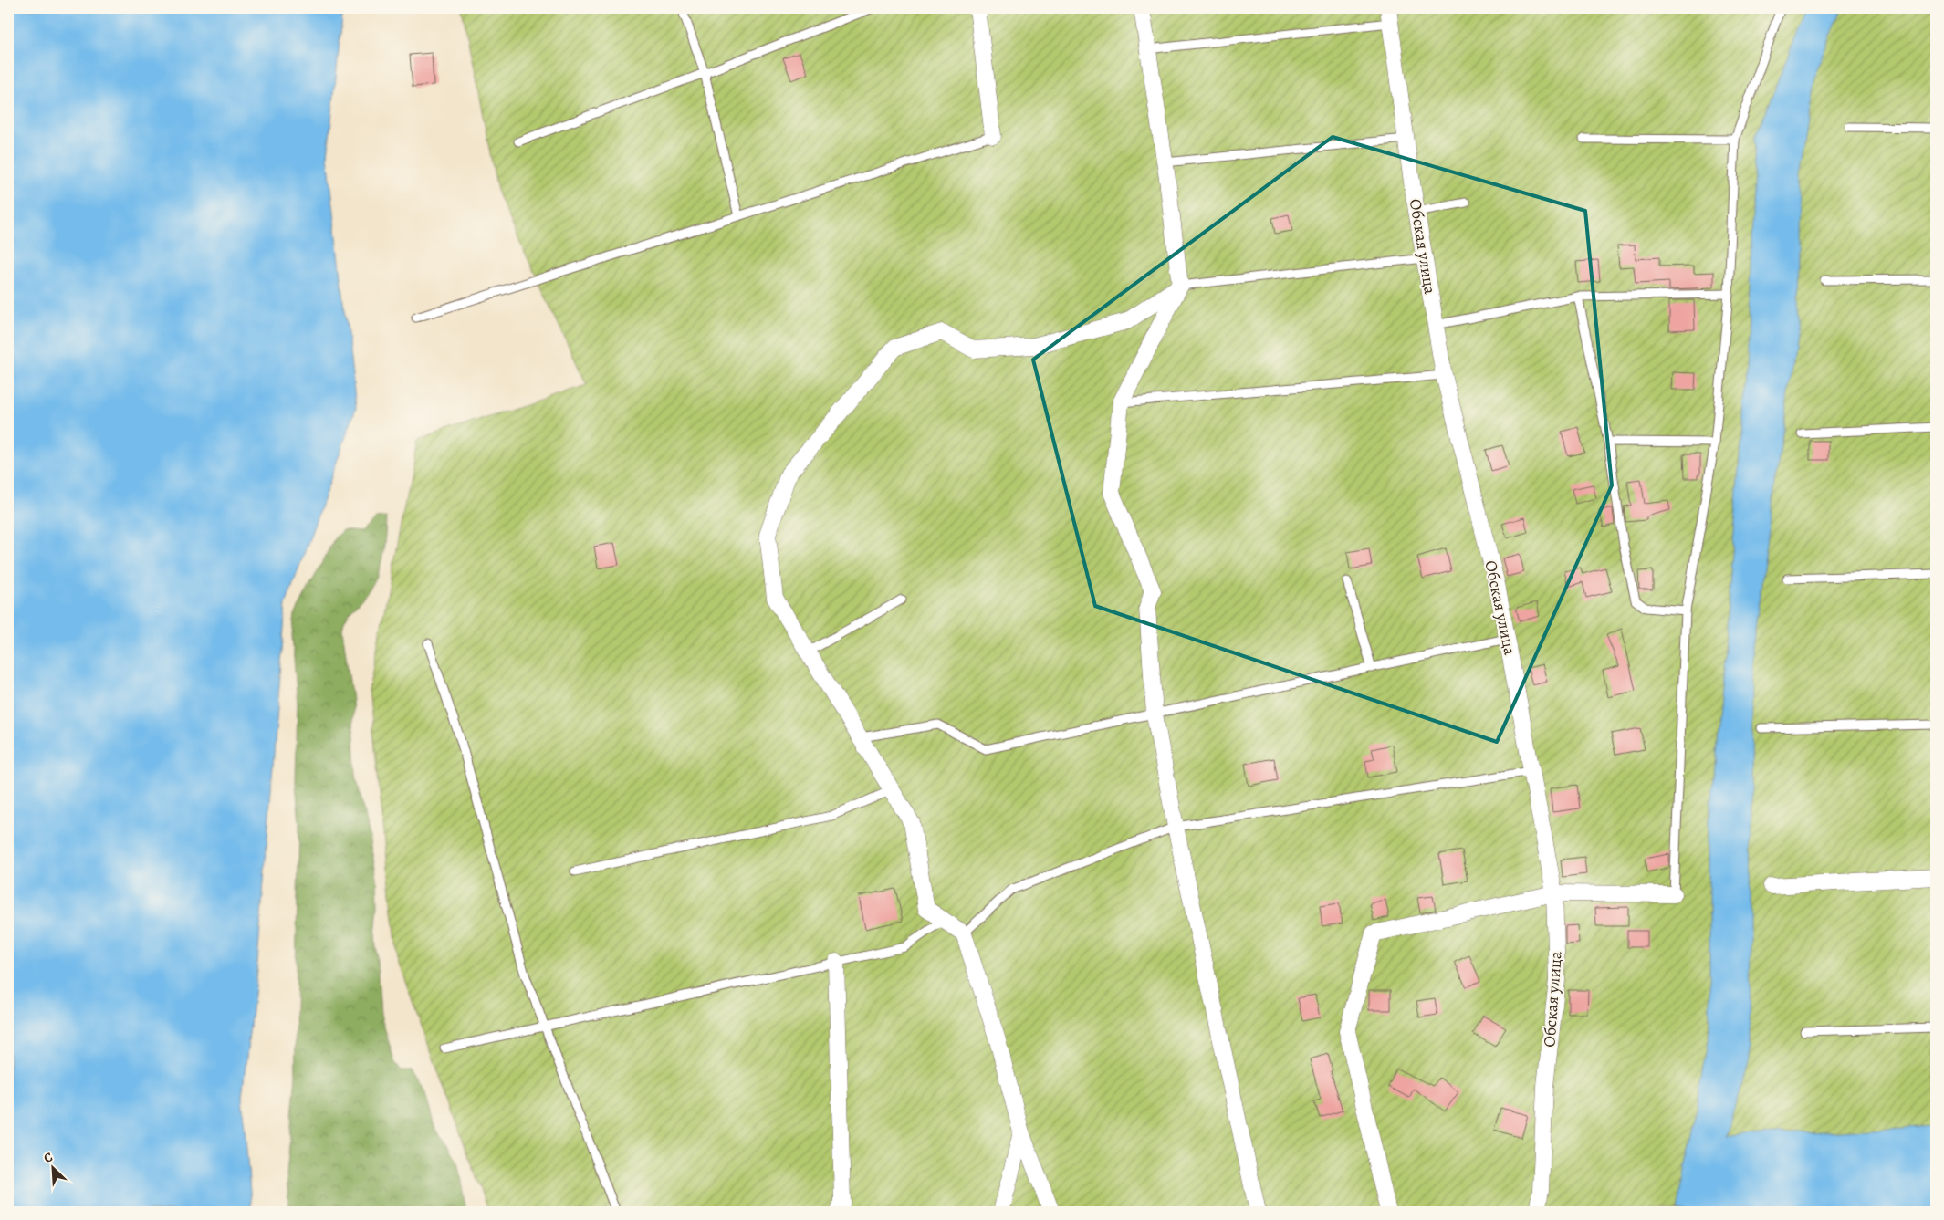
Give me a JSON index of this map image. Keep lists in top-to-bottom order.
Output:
{
  "streets": {
    "street": ["Обская улица"]
  },
  "north": "top left"
}
